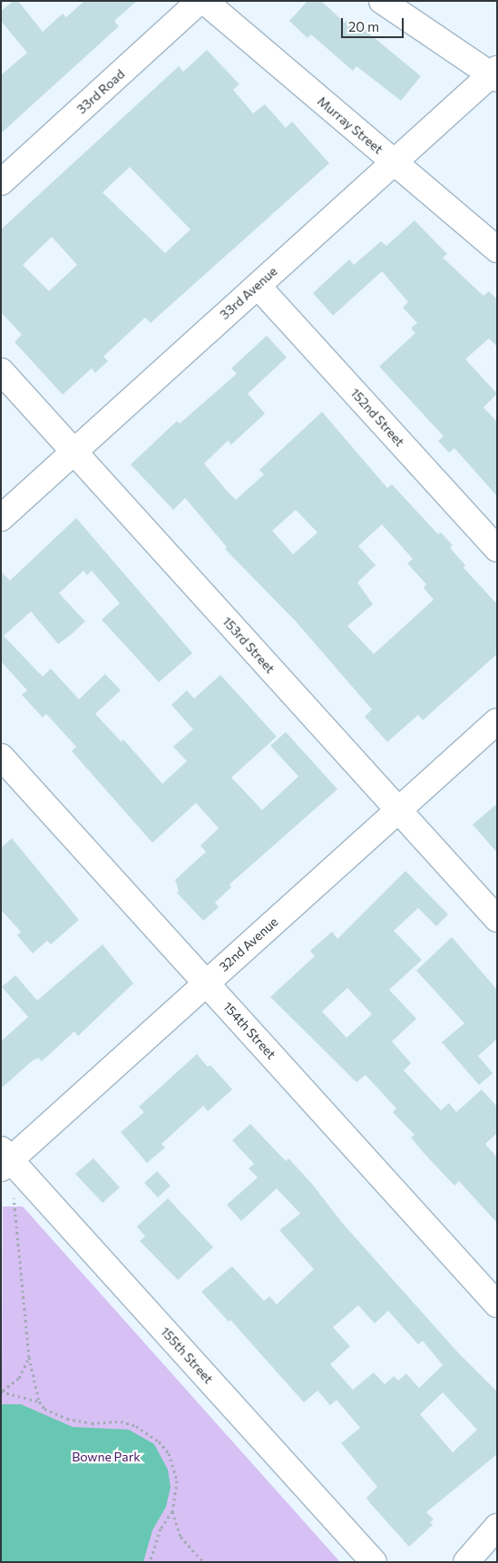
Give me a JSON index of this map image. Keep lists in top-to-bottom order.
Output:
{
  "streets": {
    "street": [
      "33rd Road",
      "Murray Street",
      "33rd Avenue",
      "152nd Street",
      "153rd Street",
      "32nd Avenue",
      "154th Street",
      "155th Street"
    ]
  },
  "crossings": [
    ["Murray Street", "33rd Avenue"],
    ["33rd Avenue", "152nd Street"],
    ["33rd Avenue", "153rd Street"],
    ["153rd Street", "32nd Avenue"],
    ["32nd Avenue", "154th Street"],
    ["32nd Avenue", "155th Street"]
  ],
  "parks": ["Bowne Park"],
  "scale_bar": "20 m"
}
